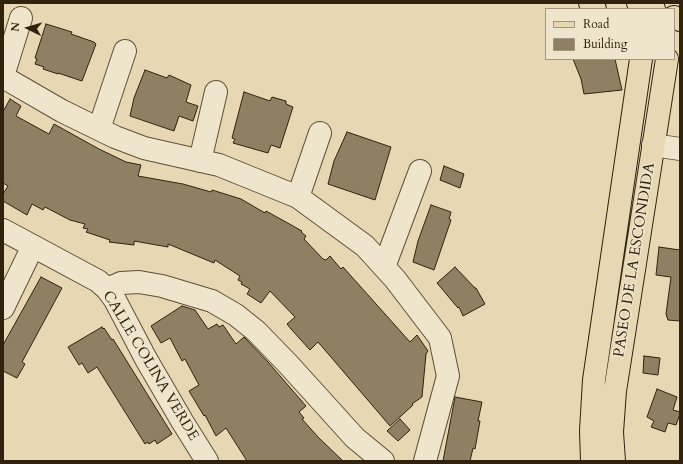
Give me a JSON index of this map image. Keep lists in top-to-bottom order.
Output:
{
  "streets": {
    "main road": ["PASEO DE LA ESCONDIDA"],
    "street": ["CALLE COLINA VERDE"]
  },
  "legend": ["Road", "Building"],
  "north": "left"
}
